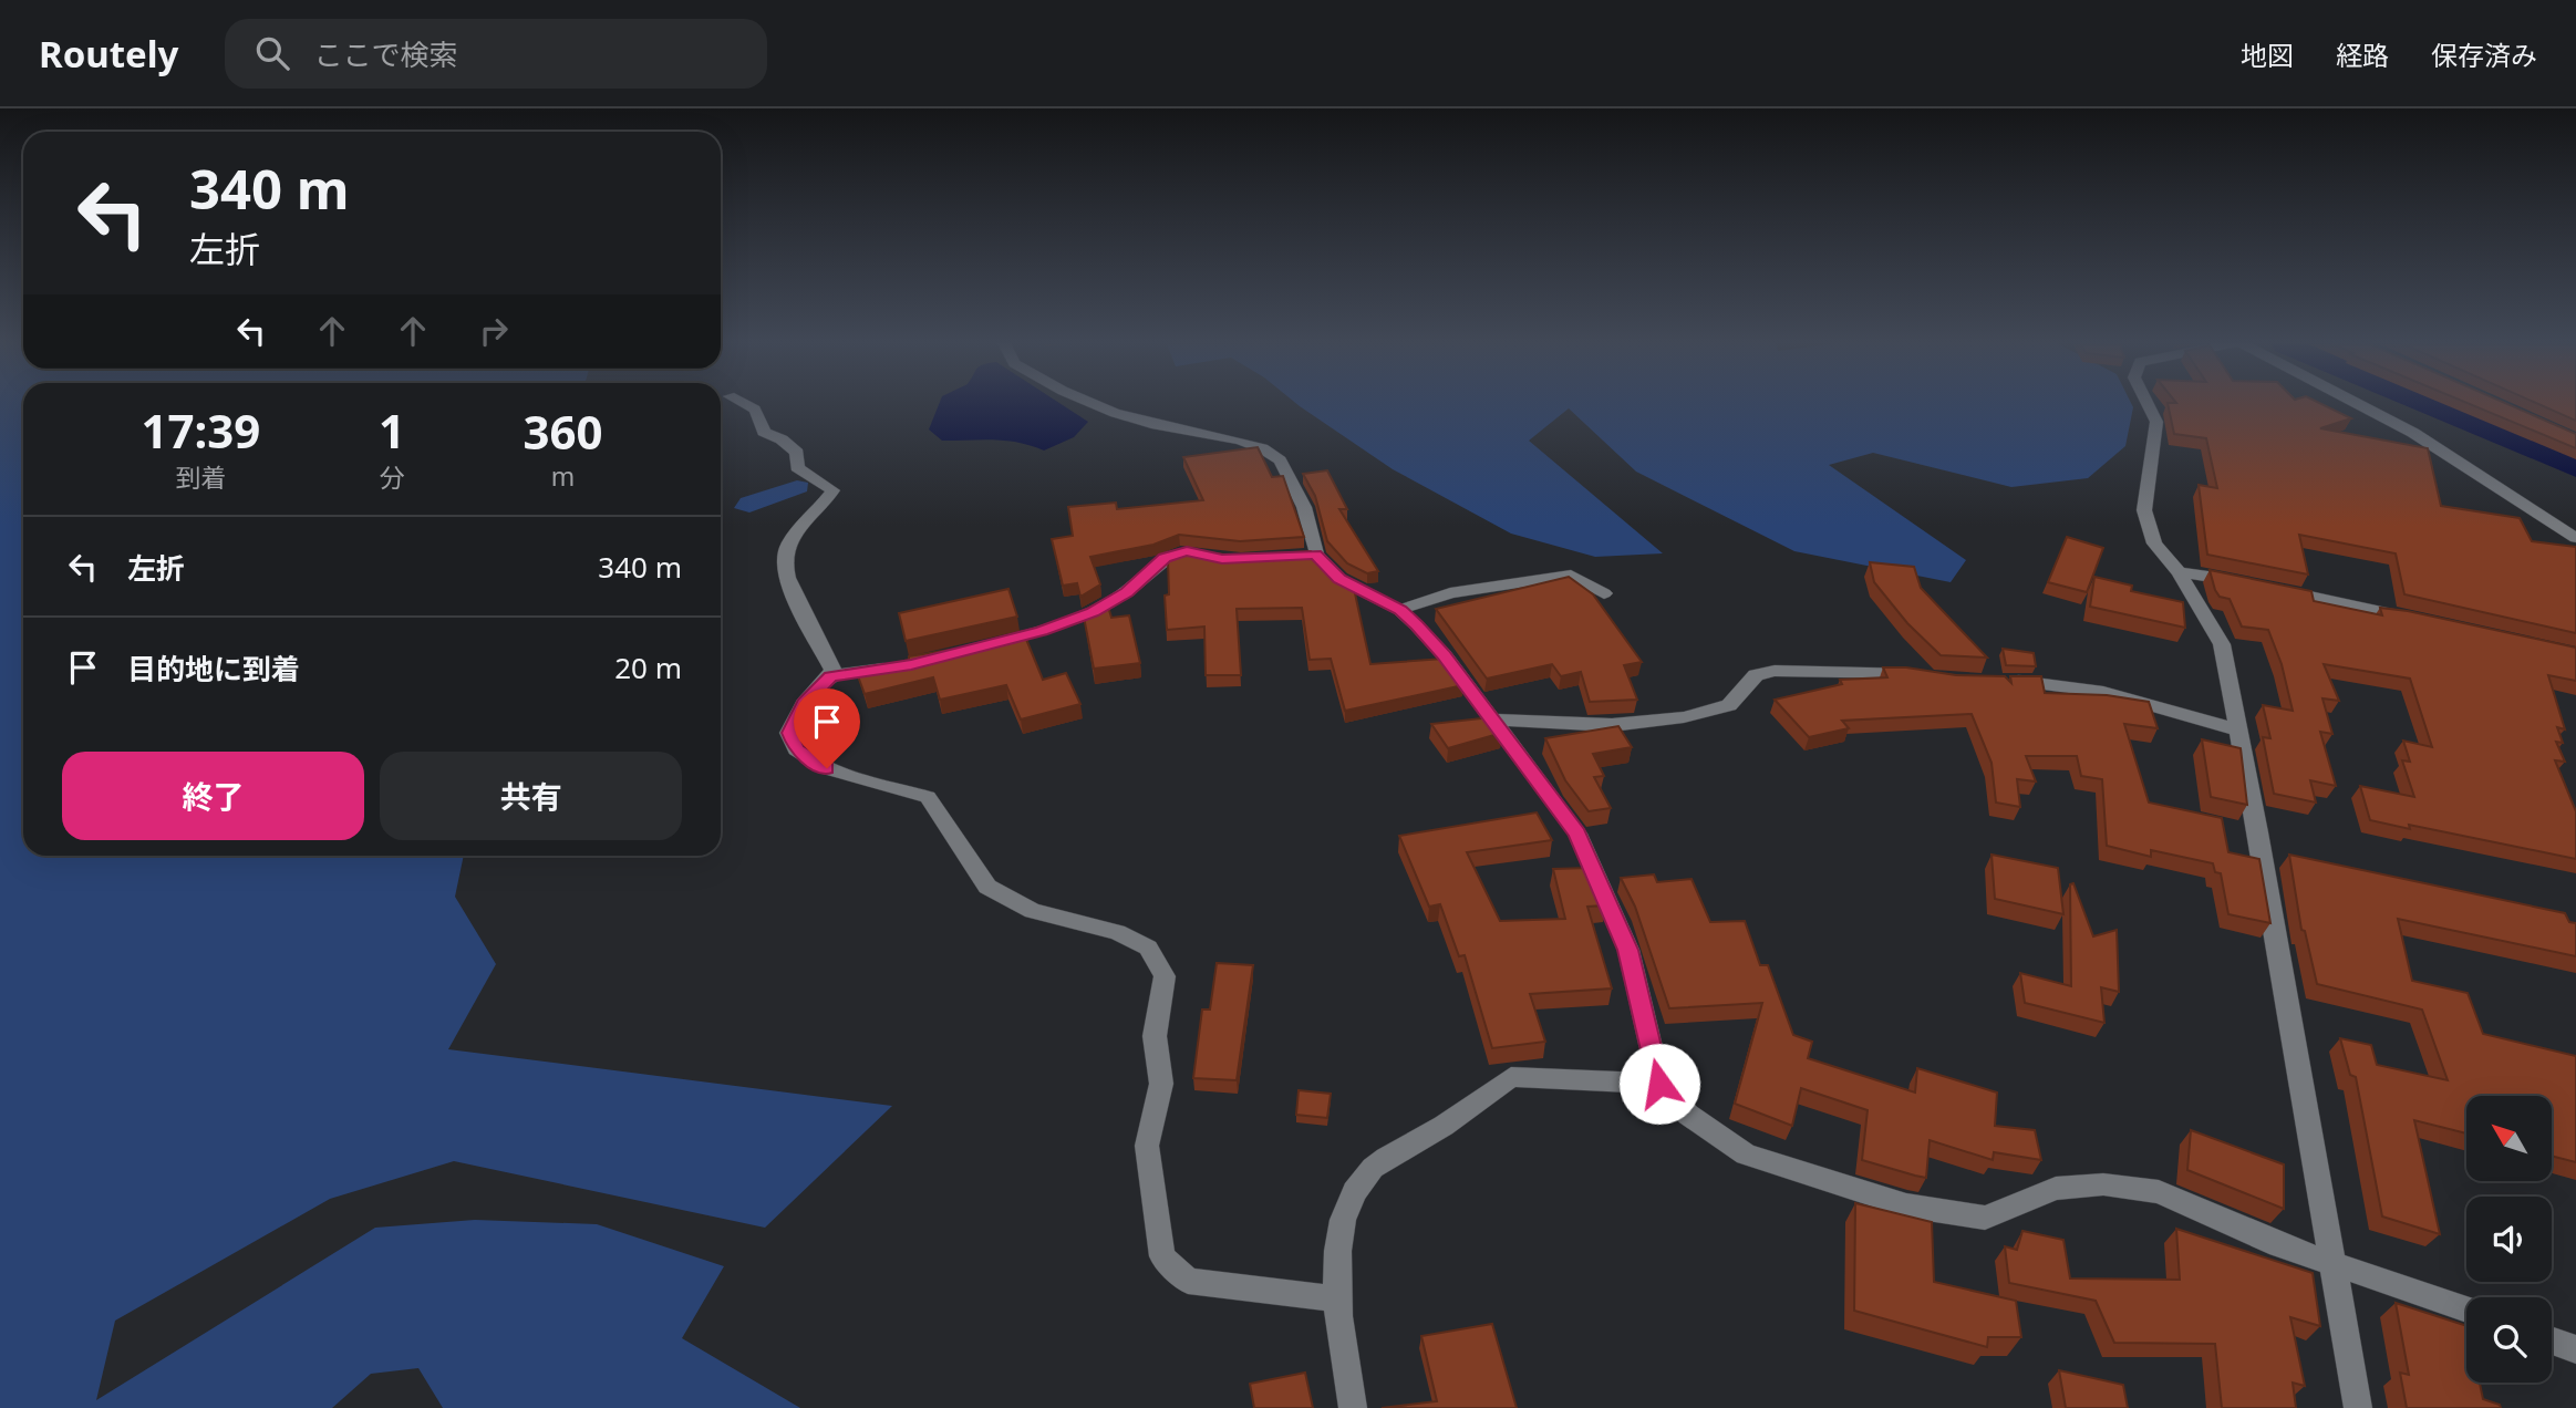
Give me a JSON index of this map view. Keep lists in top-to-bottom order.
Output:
{
  "north": "top left",
  "page": {
    "header": "Routely",
    "search": "ここで検索",
    "nav": ["地図", "経路", "保存済み"],
    "turn": ["340 m", "左折"],
    "eta": [
      "17:39",
      "到着",
      "1",
      "分",
      "360",
      "m"
    ],
    "list": [
      {
        "name": "左折",
        "value": "340 m"
      },
      {
        "name": "目的地に到着",
        "value": "20 m"
      }
    ],
    "buttons": ["終了", "共有"]
  }
}
